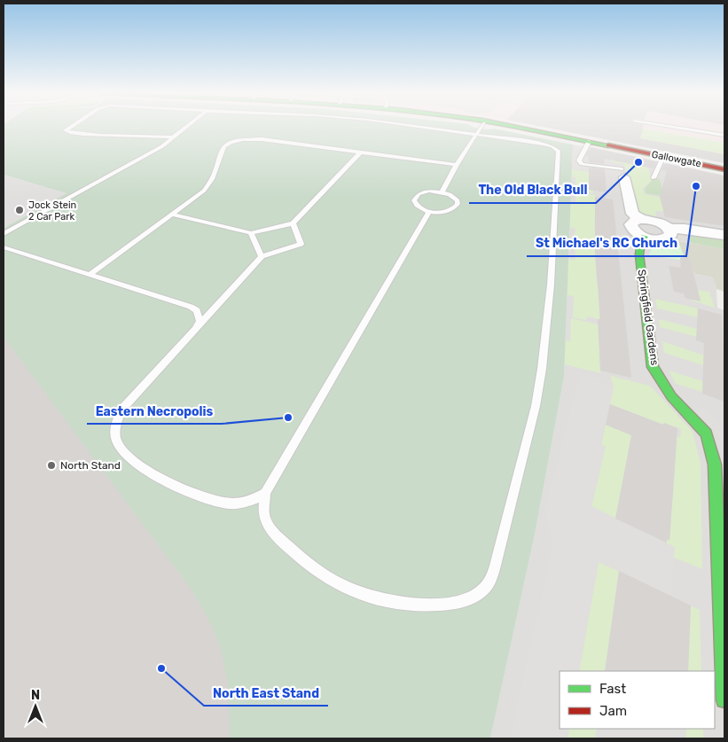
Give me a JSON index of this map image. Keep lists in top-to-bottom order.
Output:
{
  "streets": {
    "street": ["Gallowgate", "Springfield Gardens"]
  },
  "places": [
    "The Old Black Bull",
    "St Michael's RC Church",
    "Jock Stein 2 Car Park",
    "Eastern Necropolis",
    "North Stand",
    "North East Stand"
  ],
  "legend": ["Fast", "Jam"],
  "north": "top"
}
